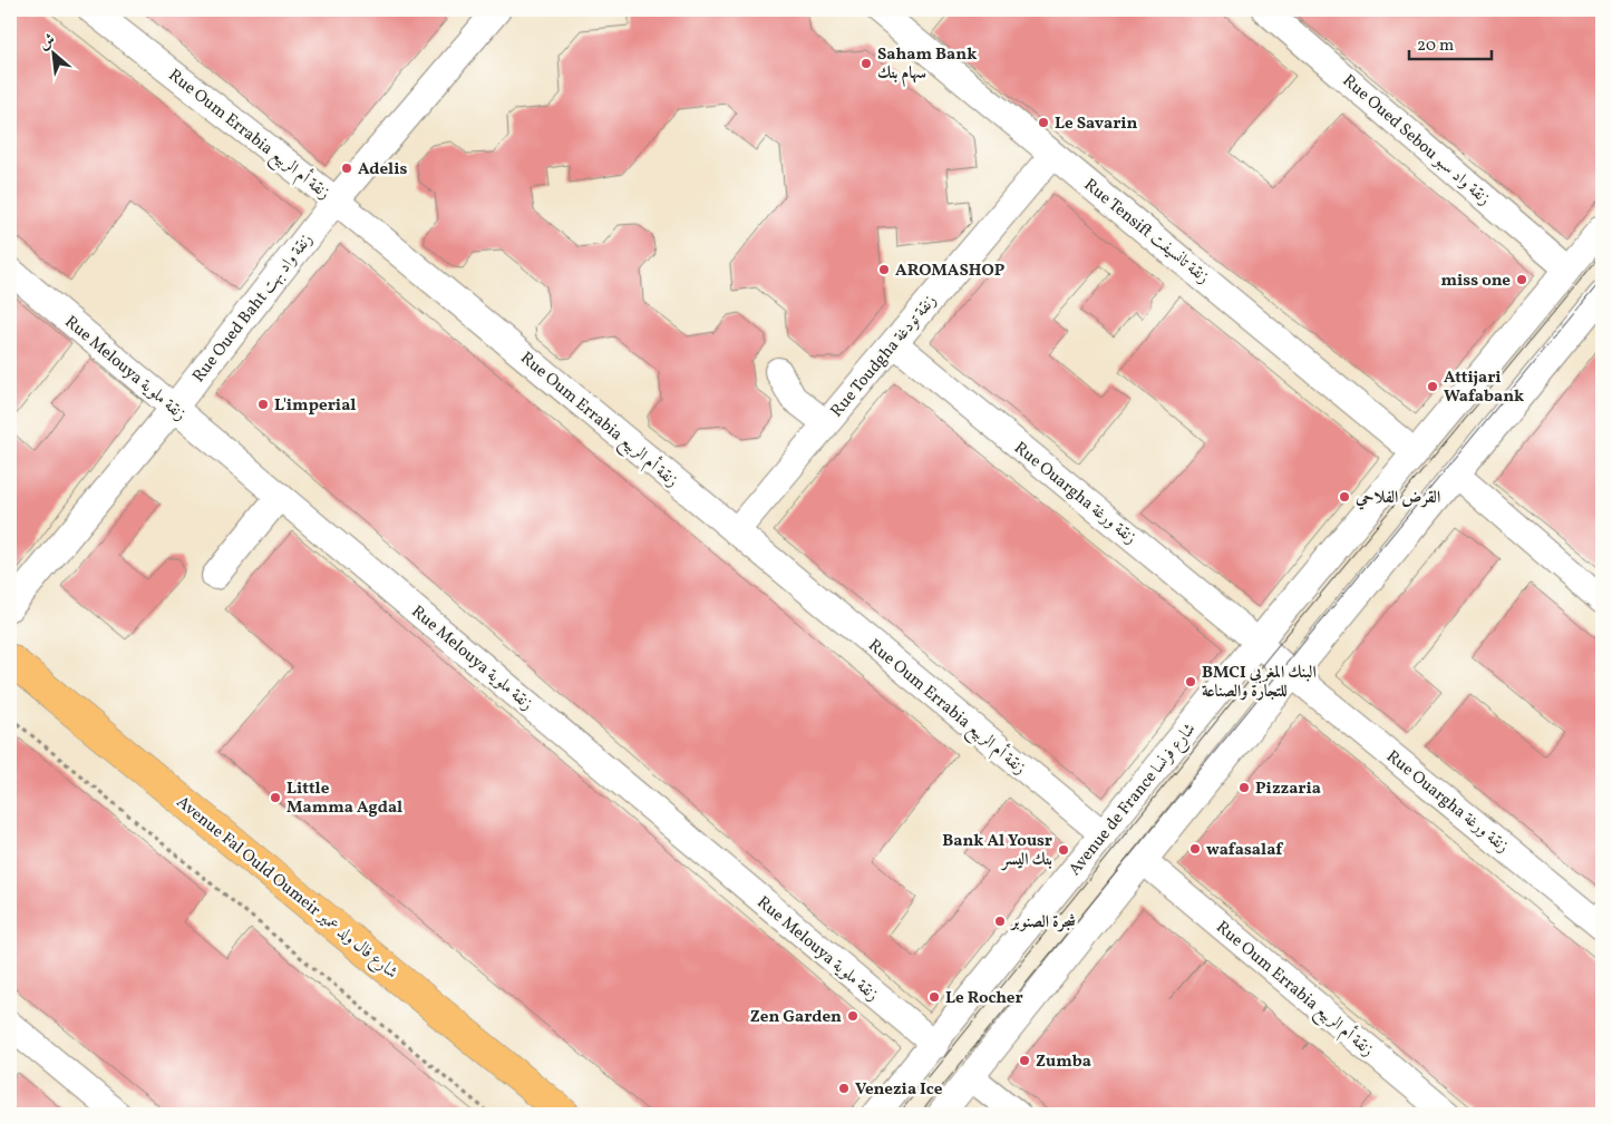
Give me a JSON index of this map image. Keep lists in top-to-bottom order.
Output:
{
  "streets": {
    "main road": ["Avenue Fal Ould Oumeir شارع فال ولد عمير"],
    "street": [
      "Rue Oum Errabia زنقة أم الربيع",
      "Rue Oued Sebou زنقة واد سبو",
      "Rue Tensift زنقة تانسيفت",
      "Rue Oued Baht زنقة واد بهت",
      "Rue Toudgha زنقة تودغة",
      "Rue Melouya زنقة ملوية",
      "Rue Ouargha زنقة ورغة",
      "Avenue de France شارع فرنسا"
    ]
  },
  "crossings": [
    ["Rue Oum Errabia زنقة أم الربيع", "Rue Oued Baht زنقة واد بهت"],
    ["Rue Oum Errabia زنقة أم الربيع", "Rue Toudgha زنقة تودغة"],
    ["Rue Oum Errabia زنقة أم الربيع", "Avenue de France شارع فرنسا"],
    ["Rue Oued Sebou زنقة واد سبو", "Avenue de France شارع فرنسا"],
    ["Rue Tensift زنقة تانسيفت", "Rue Toudgha زنقة تودغة"],
    ["Rue Tensift زنقة تانسيفت", "Avenue de France شارع فرنسا"],
    ["Rue Oued Baht زنقة واد بهت", "Rue Melouya زنقة ملوية"],
    ["Rue Toudgha زنقة تودغة", "Rue Ouargha زنقة ورغة"],
    ["Rue Melouya زنقة ملوية", "Avenue de France شارع فرنسا"],
    ["Rue Ouargha زنقة ورغة", "Avenue de France شارع فرنسا"]
  ],
  "places": [
    "Saham Bank سهام بنك",
    "Le Savarin",
    "Adelis",
    "AROMASHOP",
    "miss one",
    "Attijari Wafabank",
    "L'imperial",
    "القرض الفلاحي",
    "BMCI البنك المغربي للتجارة والصناعة",
    "Pizzaria",
    "Little Mamma Agdal",
    "wafasalaf",
    "Bank Al Yousr بنك اليسر",
    "شجرة الصنوبر",
    "Le Rocher",
    "Zen Garden",
    "Zumba",
    "Venezia Ice"
  ],
  "scale_bar": "20 m",
  "north": "top left"
}
